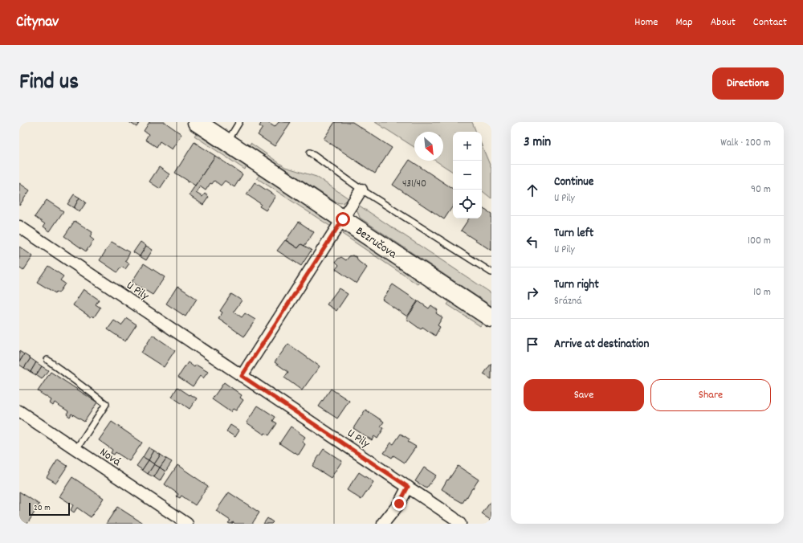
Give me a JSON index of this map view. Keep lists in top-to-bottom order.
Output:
{
  "streets": {
    "main road": ["Bezručova"],
    "street": ["U Pily", "Nová"]
  },
  "house_numbers": ["431/40"],
  "scale_bar": "20 m",
  "north": "bottom right",
  "page": {
    "header": "Citynav",
    "nav": [
      "Home",
      "Map",
      "About",
      "Contact"
    ],
    "title": "Find us",
    "buttons": [
      "Directions",
      ["Save", "Share"]
    ],
    "heading": ["3 min", "Walk · 200 m"],
    "map_buttons": ["+", "−"],
    "list": [
      ["Continue", "U Pily", "90 m"],
      ["Turn left", "U Pily", "100 m"],
      ["Turn right", "Srázná", "10 m"],
      "Arrive at destination"
    ],
    "scale": "20 m"
  }
}
